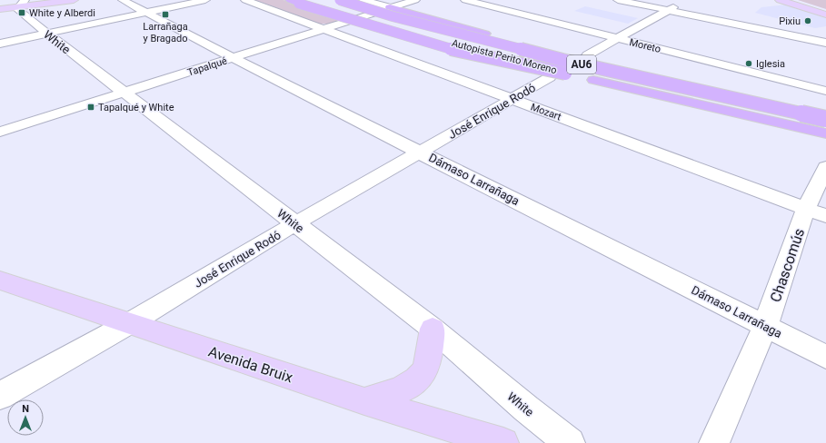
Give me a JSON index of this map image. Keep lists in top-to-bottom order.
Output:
{
  "streets": {
    "highway": ["Autopista Perito Moreno", "AU6"],
    "main road": ["Avenida Bruix"],
    "street": [
      "White",
      "Moreto",
      "Tapalqué",
      "José Enrique Rodó",
      "Mozart",
      "Dámaso Larrañaga",
      "Chascomús"
    ]
  },
  "crossings": [
    ["White", "Tapalqué"],
    ["White", "José Enrique Rodó"],
    ["Tapalqué", "Mozart"],
    ["Tapalqué", "Dámaso Larrañaga"],
    ["José Enrique Rodó", "Mozart"],
    ["José Enrique Rodó", "Dámaso Larrañaga"],
    ["José Enrique Rodó", "Avenida Bruix"],
    ["Mozart", "Chascomús"],
    ["Dámaso Larrañaga", "Chascomús"]
  ],
  "places": {
    "transit": ["White y Alberdi", "Larrañaga y Bragado", "Tapalqué y White"],
    "other": ["Pixiu", "Iglesia"]
  },
  "north": "top"
}
